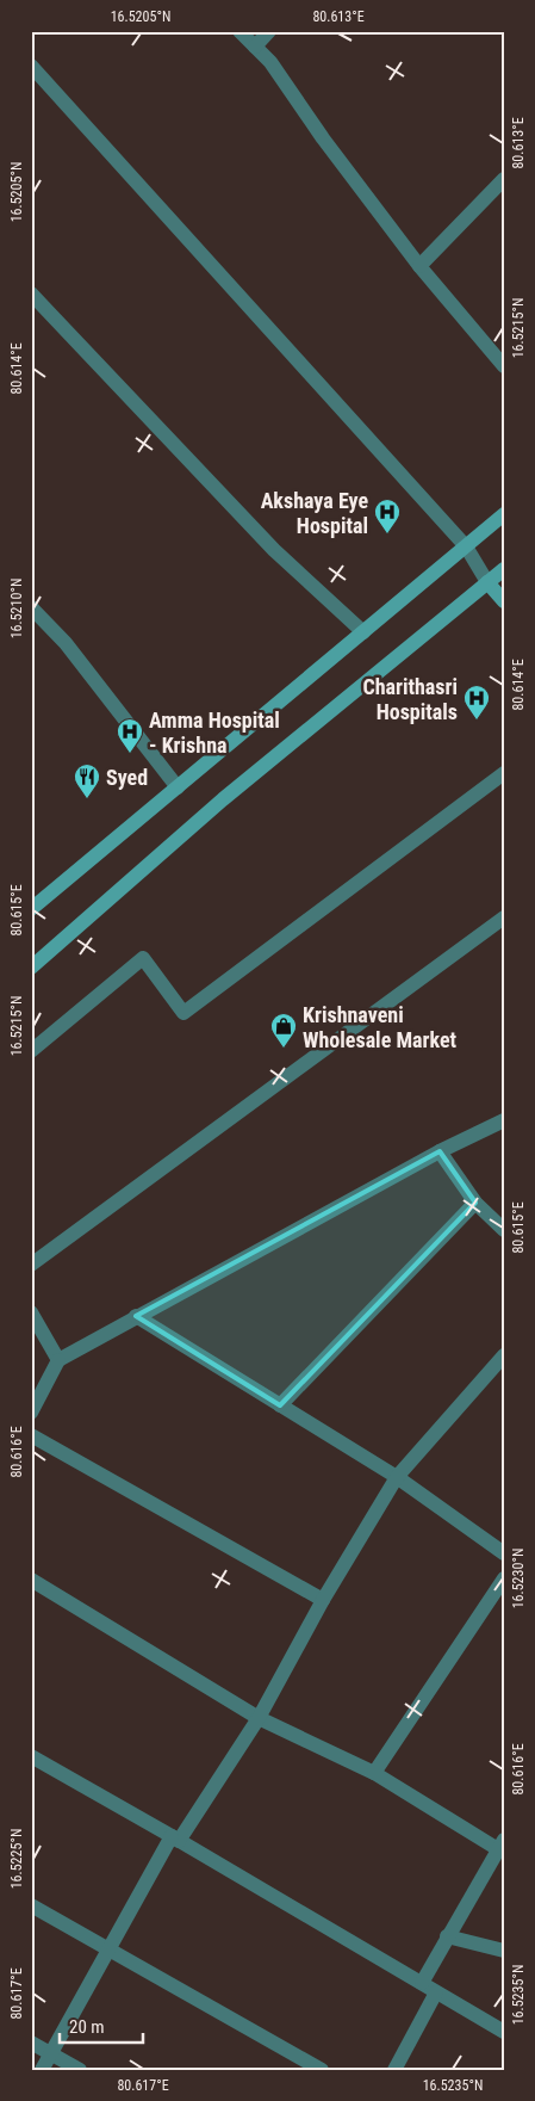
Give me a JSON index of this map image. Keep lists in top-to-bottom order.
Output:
{
  "places": {
    "hospital": ["Akshaya Eye Hospital", "Charithasri Hospitals", "Amma Hospital - Krishna"],
    "restaurant": ["Syed"],
    "shop": ["Krishnaveni Wholesale Market"]
  },
  "scale_bar": "20 m",
  "coordinates": [
    "16.5205°N",
    "80.613°E",
    "16.5215°N",
    "80.614°E",
    "16.5210°N",
    "80.615°E",
    "80.616°E",
    "16.5230°N",
    "16.5225°N",
    "80.617°E",
    "16.5235°N"
  ]
}
